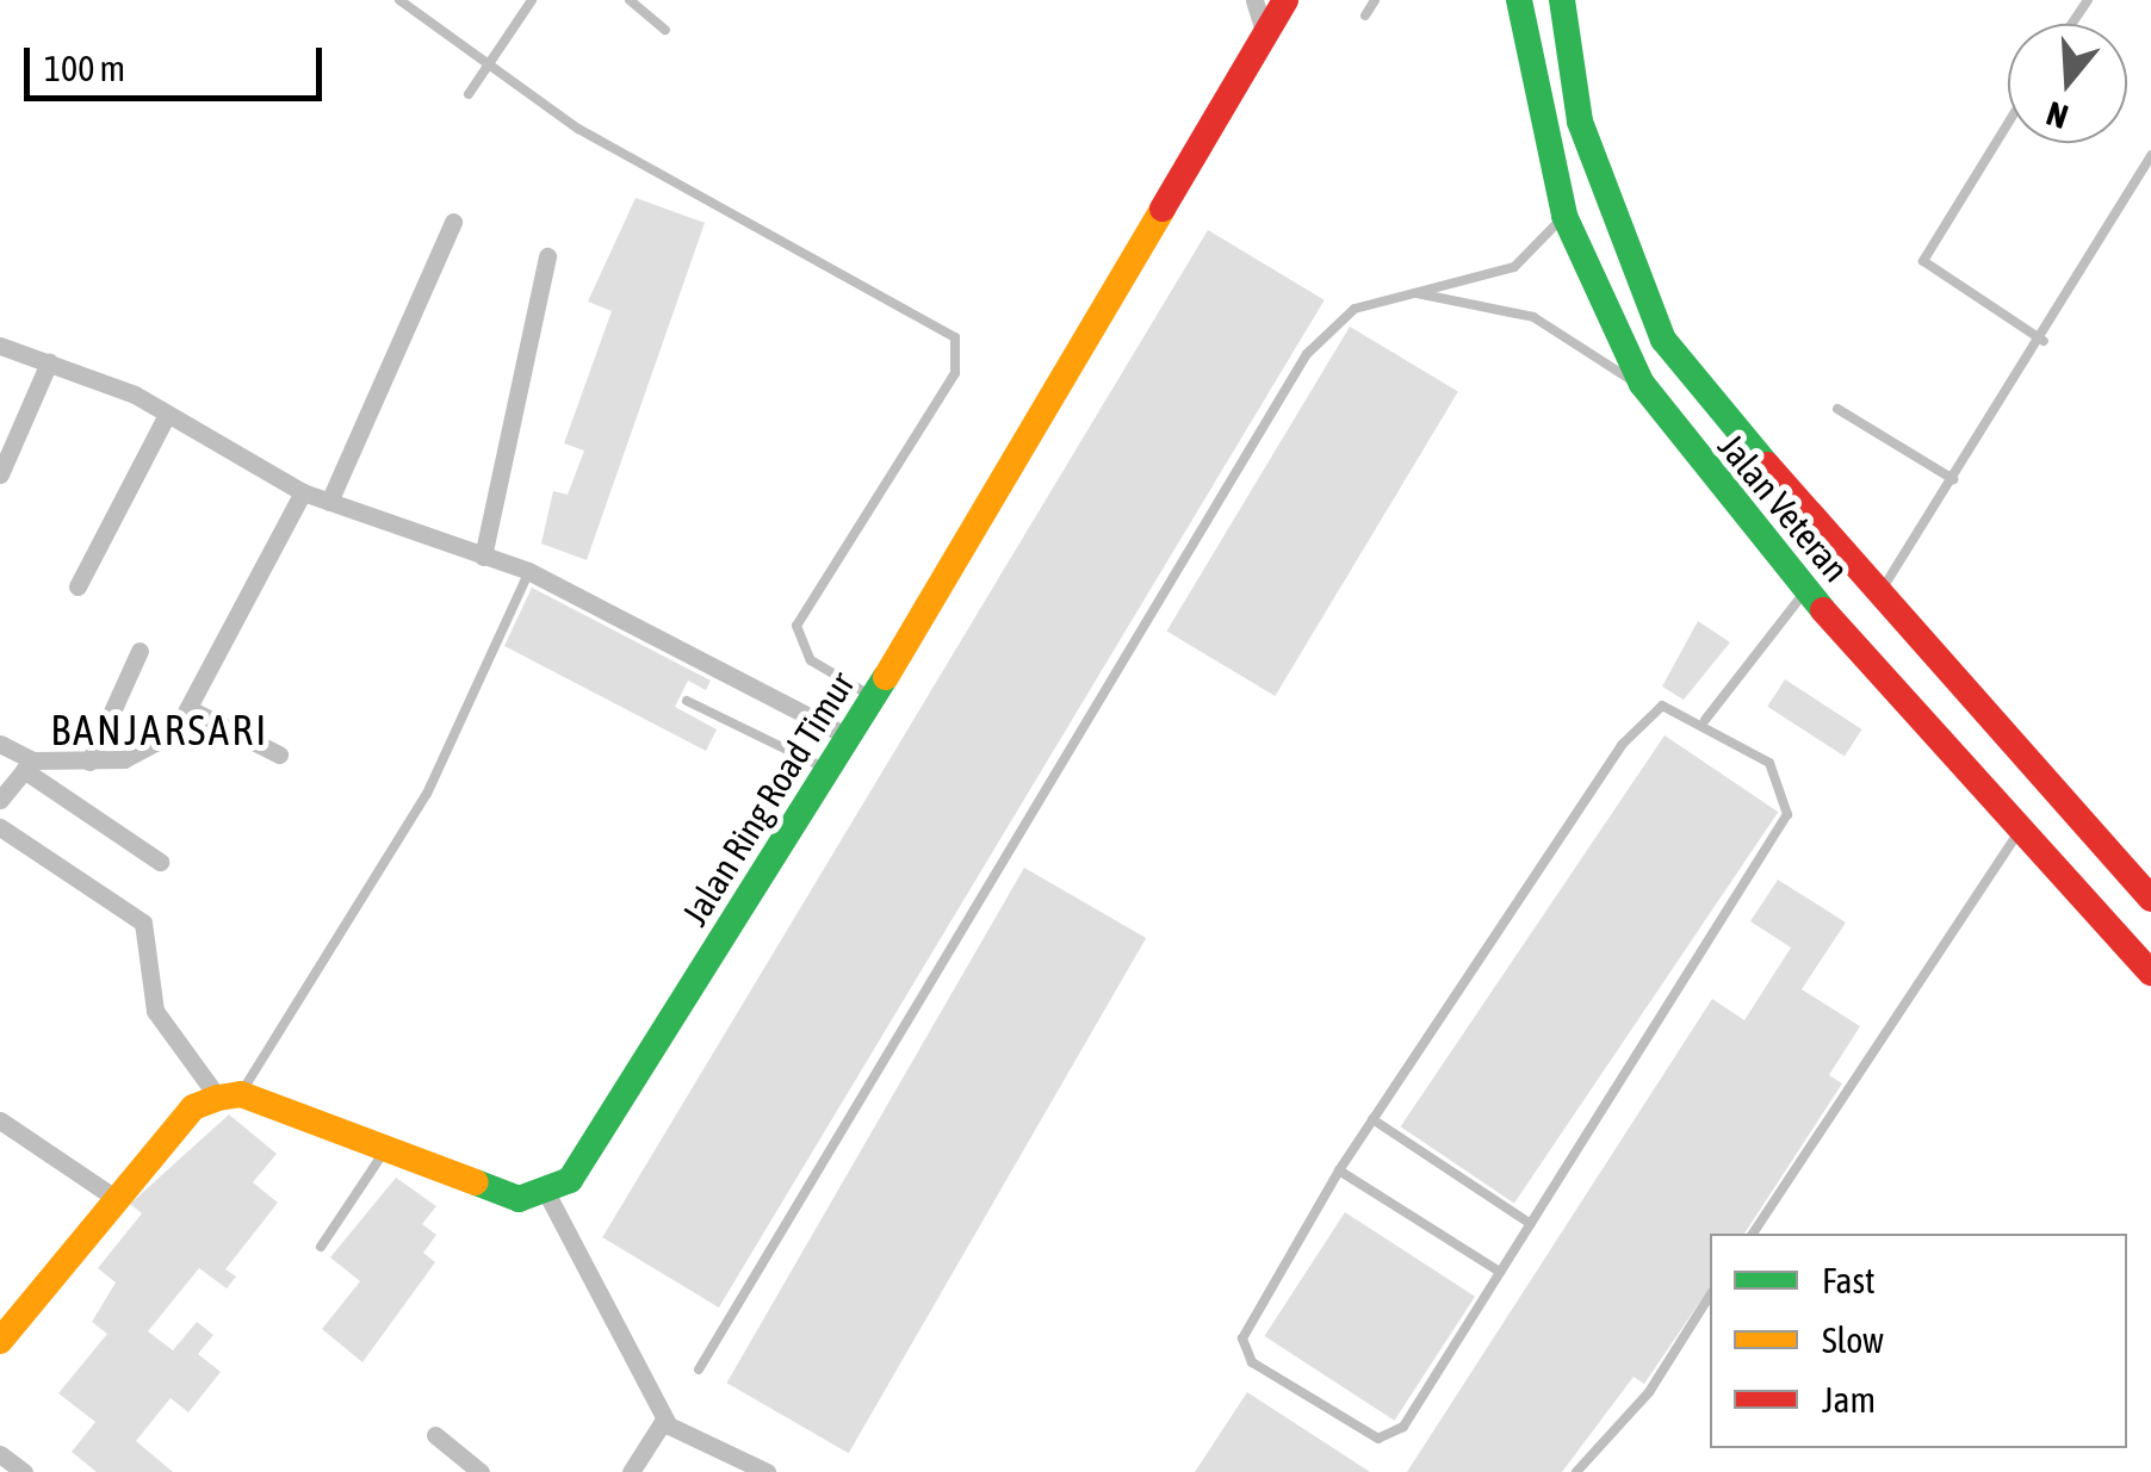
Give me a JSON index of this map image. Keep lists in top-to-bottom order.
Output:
{
  "streets": {
    "main road": ["Jalan Veteran", "Jalan Ring Road Timur"]
  },
  "districts": ["BANJARSARI"],
  "legend": ["Fast", "Slow", "Jam"],
  "scale_bar": "100 m",
  "north": "bottom"
}
